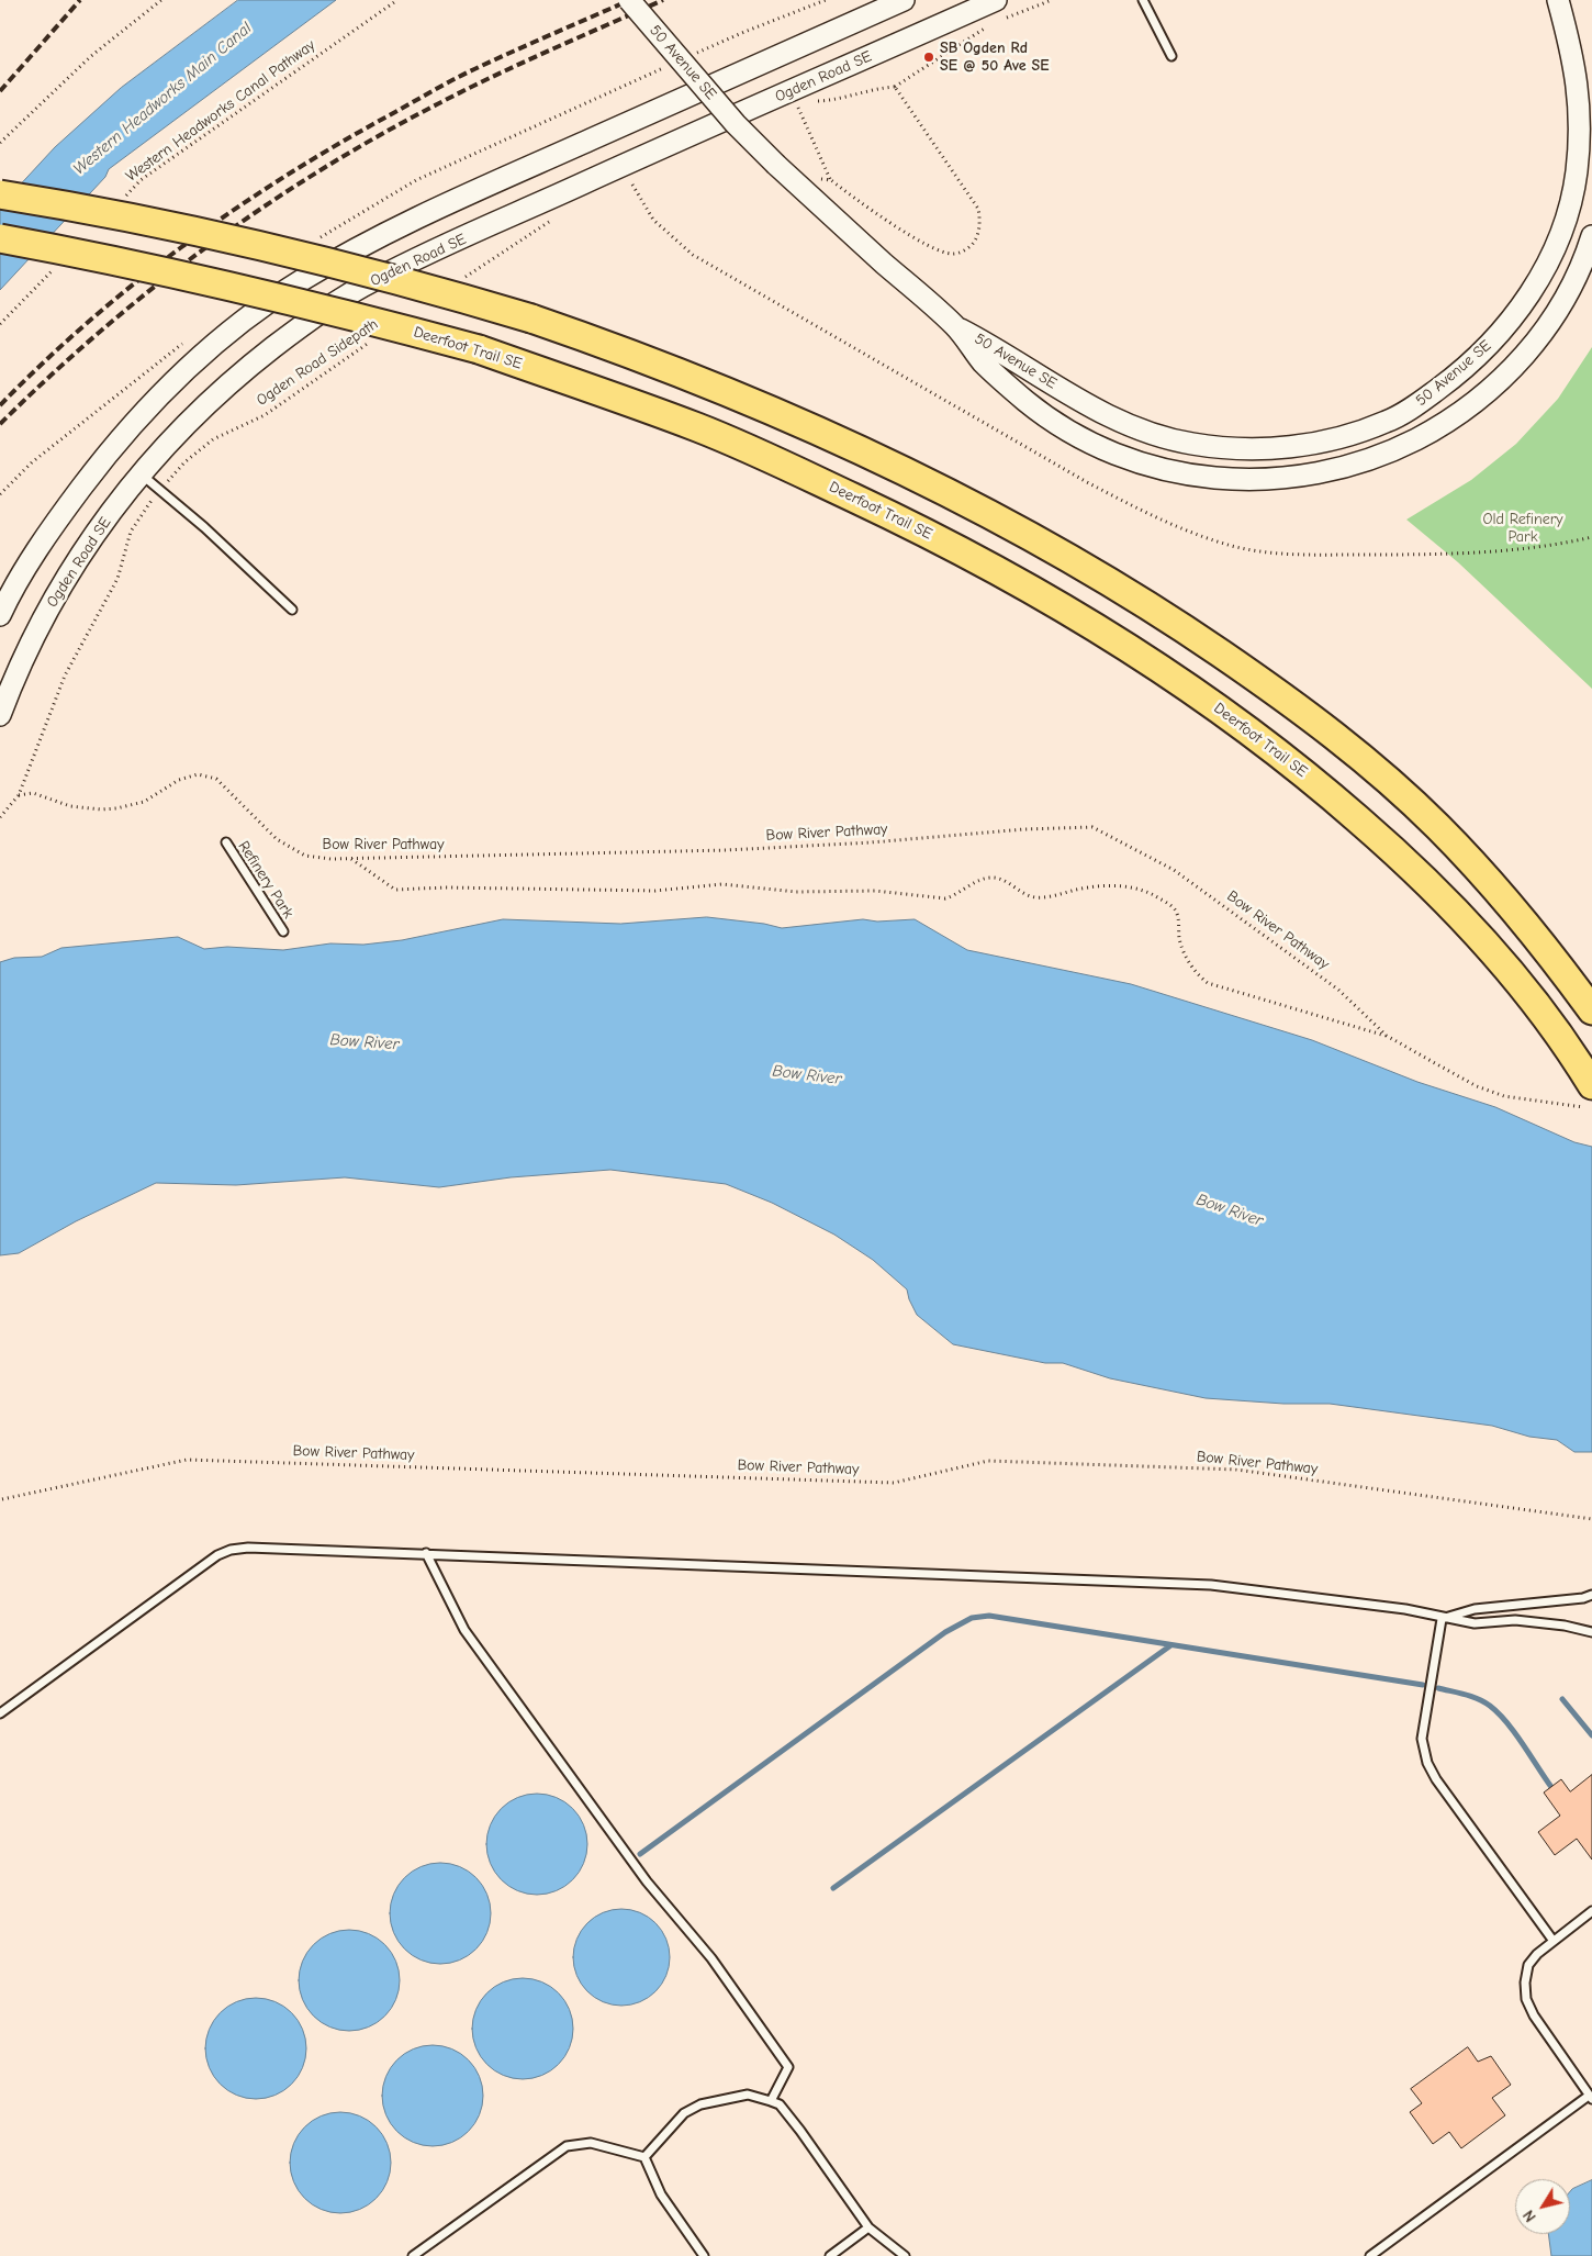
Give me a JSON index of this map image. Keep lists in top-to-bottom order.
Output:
{
  "streets": {
    "highway": ["Deerfoot Trail SE"],
    "street": ["50 Avenue SE", "Ogden Road SE"],
    "lane": ["Refinery Park"],
    "path": ["Western Headworks Canal Pathway", "Ogden Road Sidepath", "Bow River Pathway"]
  },
  "crossings": [
    ["Ogden Road Sidepath", "Bow River Pathway"]
  ],
  "water": ["Western Headworks Main Canal", "Bow River"],
  "parks": ["Old Refinery Park"],
  "places": ["SB Ogden Rd SE @ 50 Ave SE"],
  "north": "bottom left"
}
